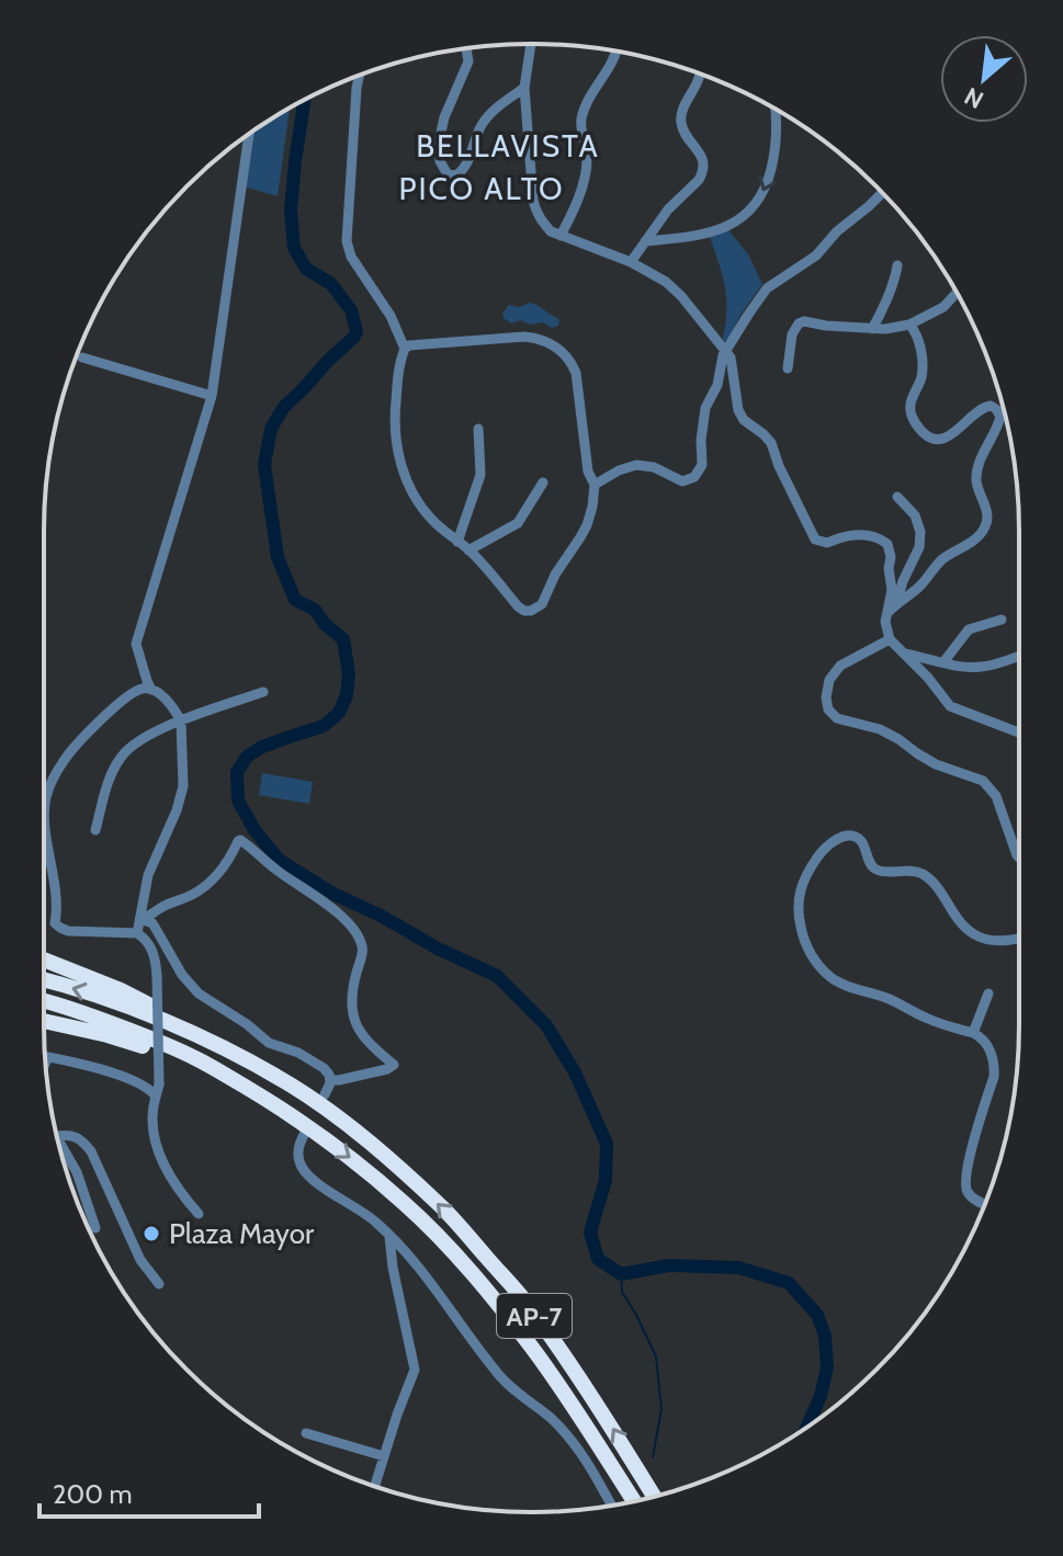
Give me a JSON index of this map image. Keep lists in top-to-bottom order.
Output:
{
  "streets": {
    "highway": ["AP-7"]
  },
  "districts": ["BELLAVISTA", "PICO ALTO"],
  "places": ["Plaza Mayor"],
  "scale_bar": "200 m",
  "north": "bottom left"
}
